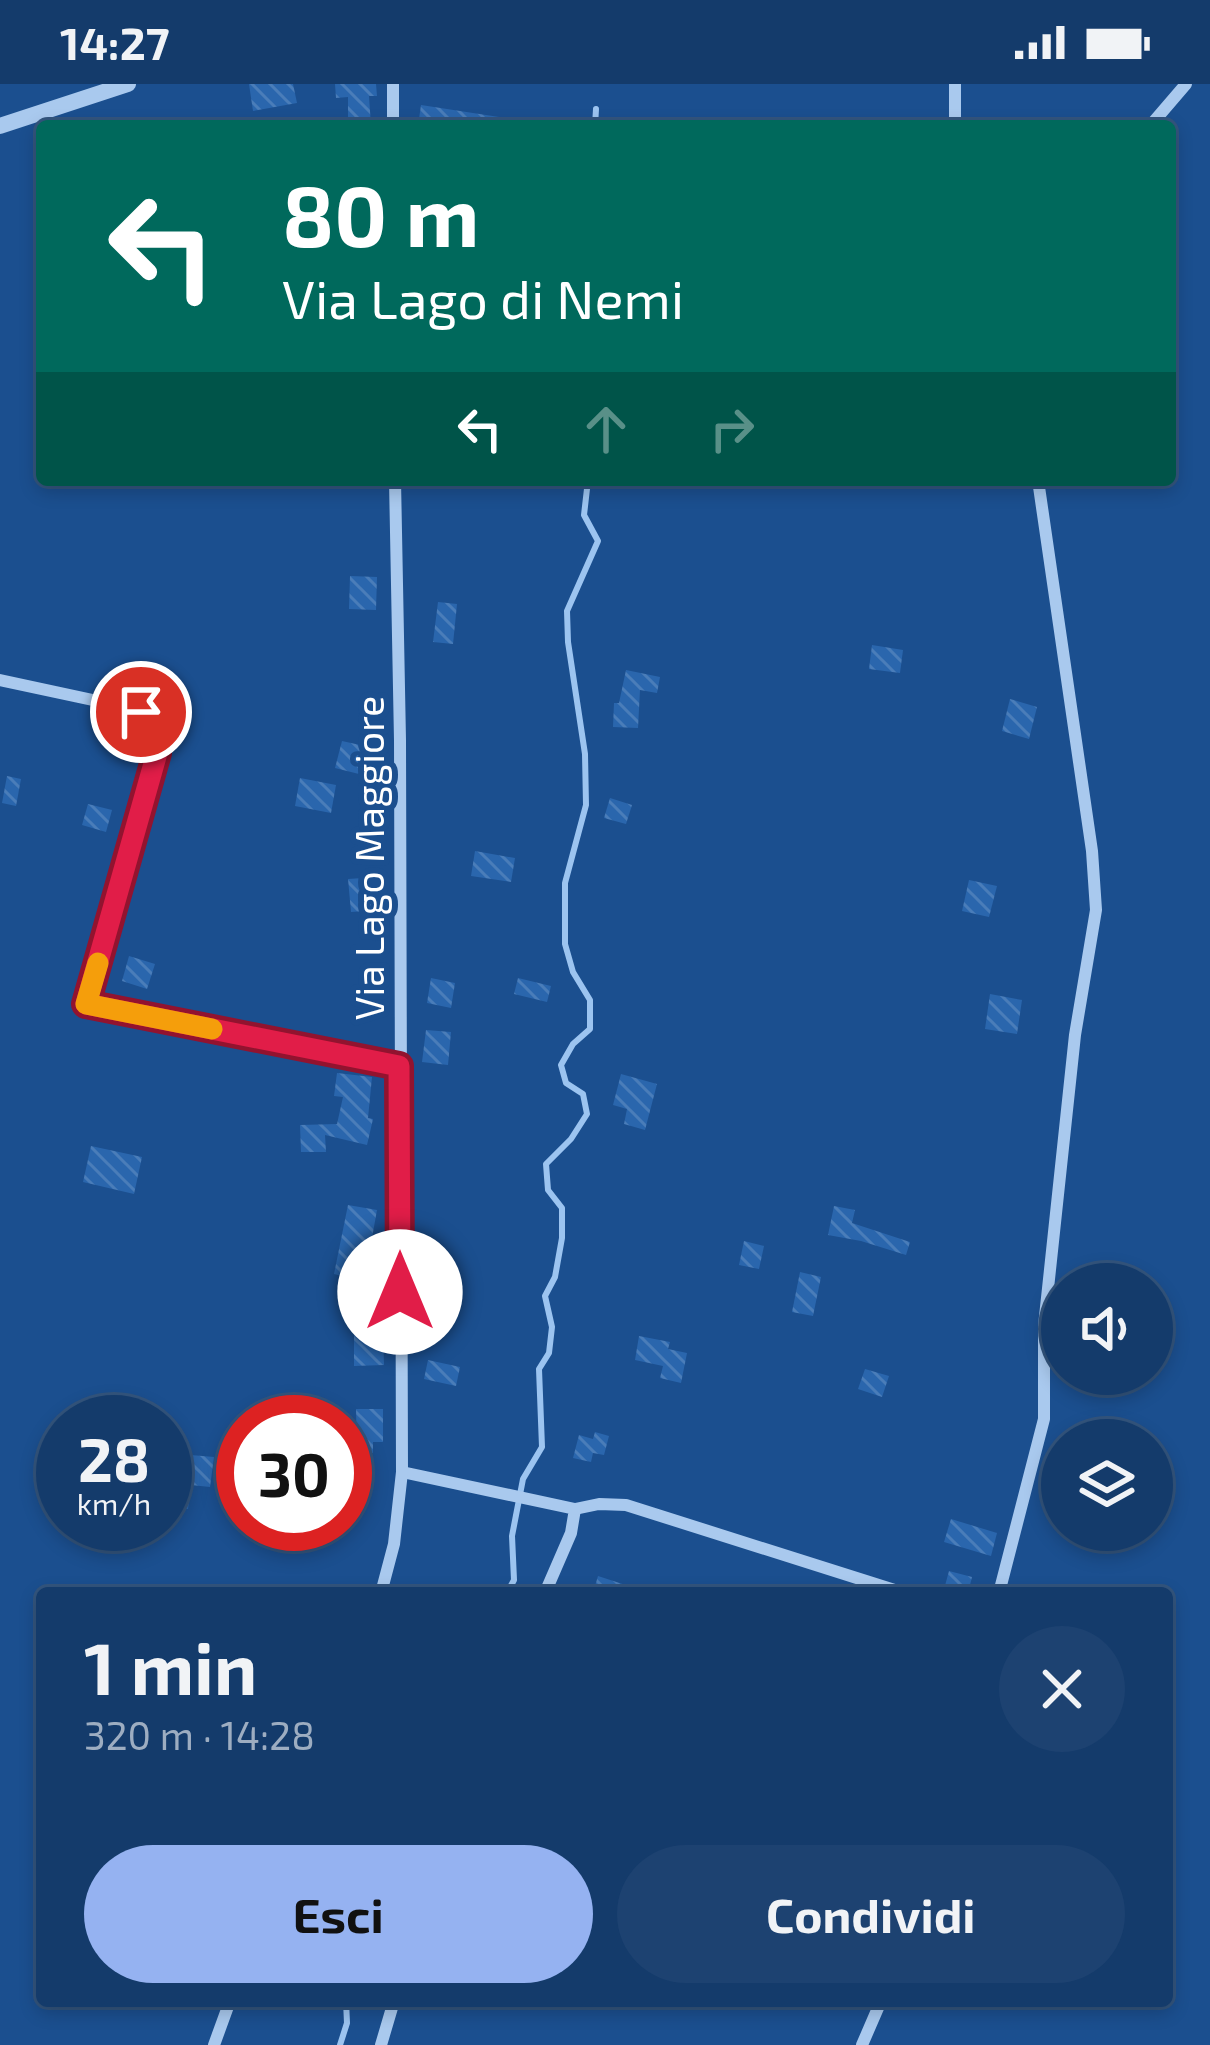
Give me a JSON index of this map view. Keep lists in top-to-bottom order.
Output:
{
  "streets": {
    "street": ["Via Lago Maggiore"]
  },
  "page": {
    "status": "14:27",
    "turn": ["80 m", "Via Lago di Nemi"],
    "speed": "28 km/h",
    "limit": "30",
    "heading": ["1 min", "320 m · 14:28"],
    "buttons": ["Esci", "Condividi"]
  }
}
